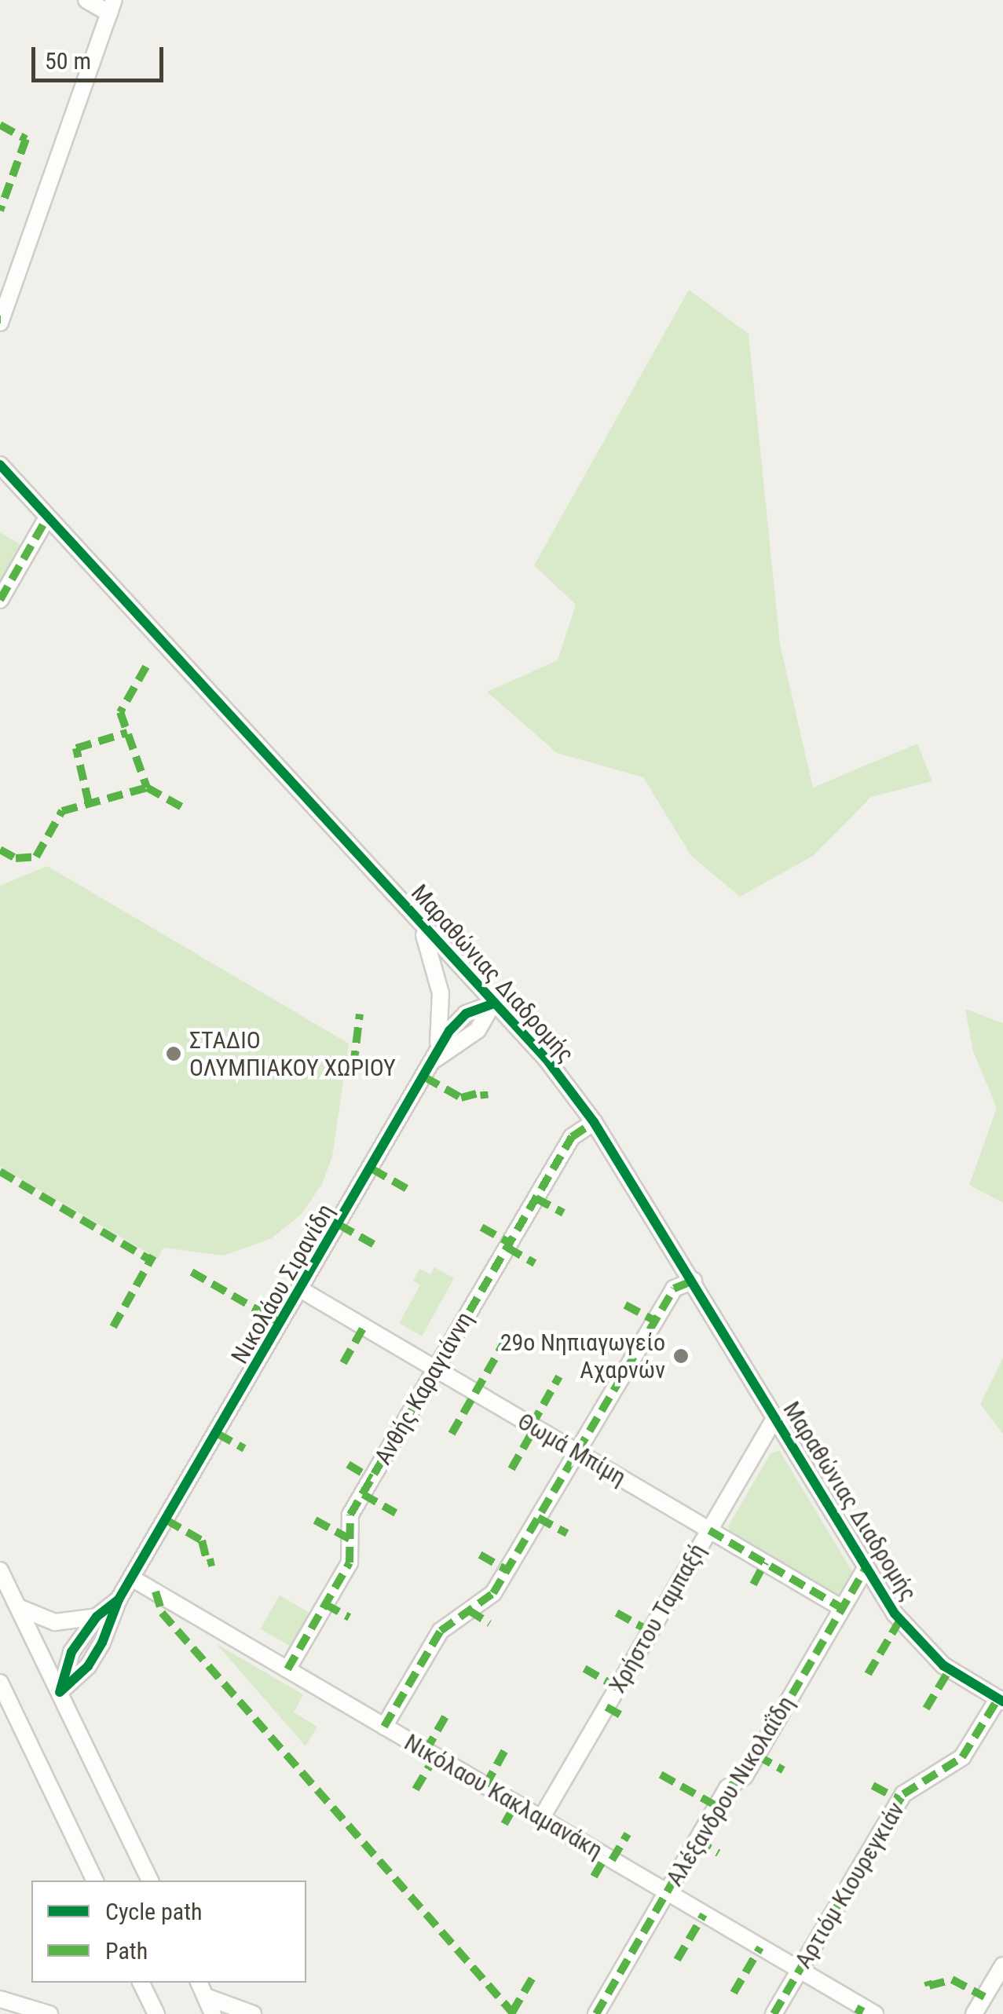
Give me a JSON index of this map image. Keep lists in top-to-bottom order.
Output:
{
  "streets": {
    "street": [
      "Μαραθώνιας Διαδρομής",
      "Νικολάου Σιρανίδη",
      "Ανθής Καραγιάννη",
      "Θωμά Μπίμη",
      "Χρήστου Ταμπαξή",
      "Αλέξανδρου Νικολαΐδη",
      "Νικόλαου Κακλαμανάκη",
      "Αρτιόμ Κιουρεγκιάν"
    ]
  },
  "crossings": [
    ["Μαραθώνιας Διαδρομής", "Νικολάου Σιρανίδη"],
    ["Μαραθώνιας Διαδρομής", "Ανθής Καραγιάννη"],
    ["Μαραθώνιας Διαδρομής", "Χρήστου Ταμπαξή"],
    ["Μαραθώνιας Διαδρομής", "Αλέξανδρου Νικολαΐδη"],
    ["Μαραθώνιας Διαδρομής", "Αρτιόμ Κιουρεγκιάν"],
    ["Νικολάου Σιρανίδη", "Θωμά Μπίμη"],
    ["Νικολάου Σιρανίδη", "Νικόλαου Κακλαμανάκη"],
    ["Ανθής Καραγιάννη", "Θωμά Μπίμη"],
    ["Ανθής Καραγιάννη", "Νικόλαου Κακλαμανάκη"],
    ["Θωμά Μπίμη", "Χρήστου Ταμπαξή"],
    ["Θωμά Μπίμη", "Αλέξανδρου Νικολαΐδη"],
    ["Χρήστου Ταμπαξή", "Νικόλαου Κακλαμανάκη"],
    ["Αλέξανδρου Νικολαΐδη", "Νικόλαου Κακλαμανάκη"],
    ["Νικόλαου Κακλαμανάκη", "Αρτιόμ Κιουρεγκιάν"]
  ],
  "places": ["ΣΤΑΔΙΟ ΟΛΥΜΠΙΑΚΟΥ ΧΩΡΙΟΥ", "29ο Νηπιαγωγείο Αχαρνών"],
  "legend": ["Cycle path", "Path"],
  "scale_bar": "50 m"
}
